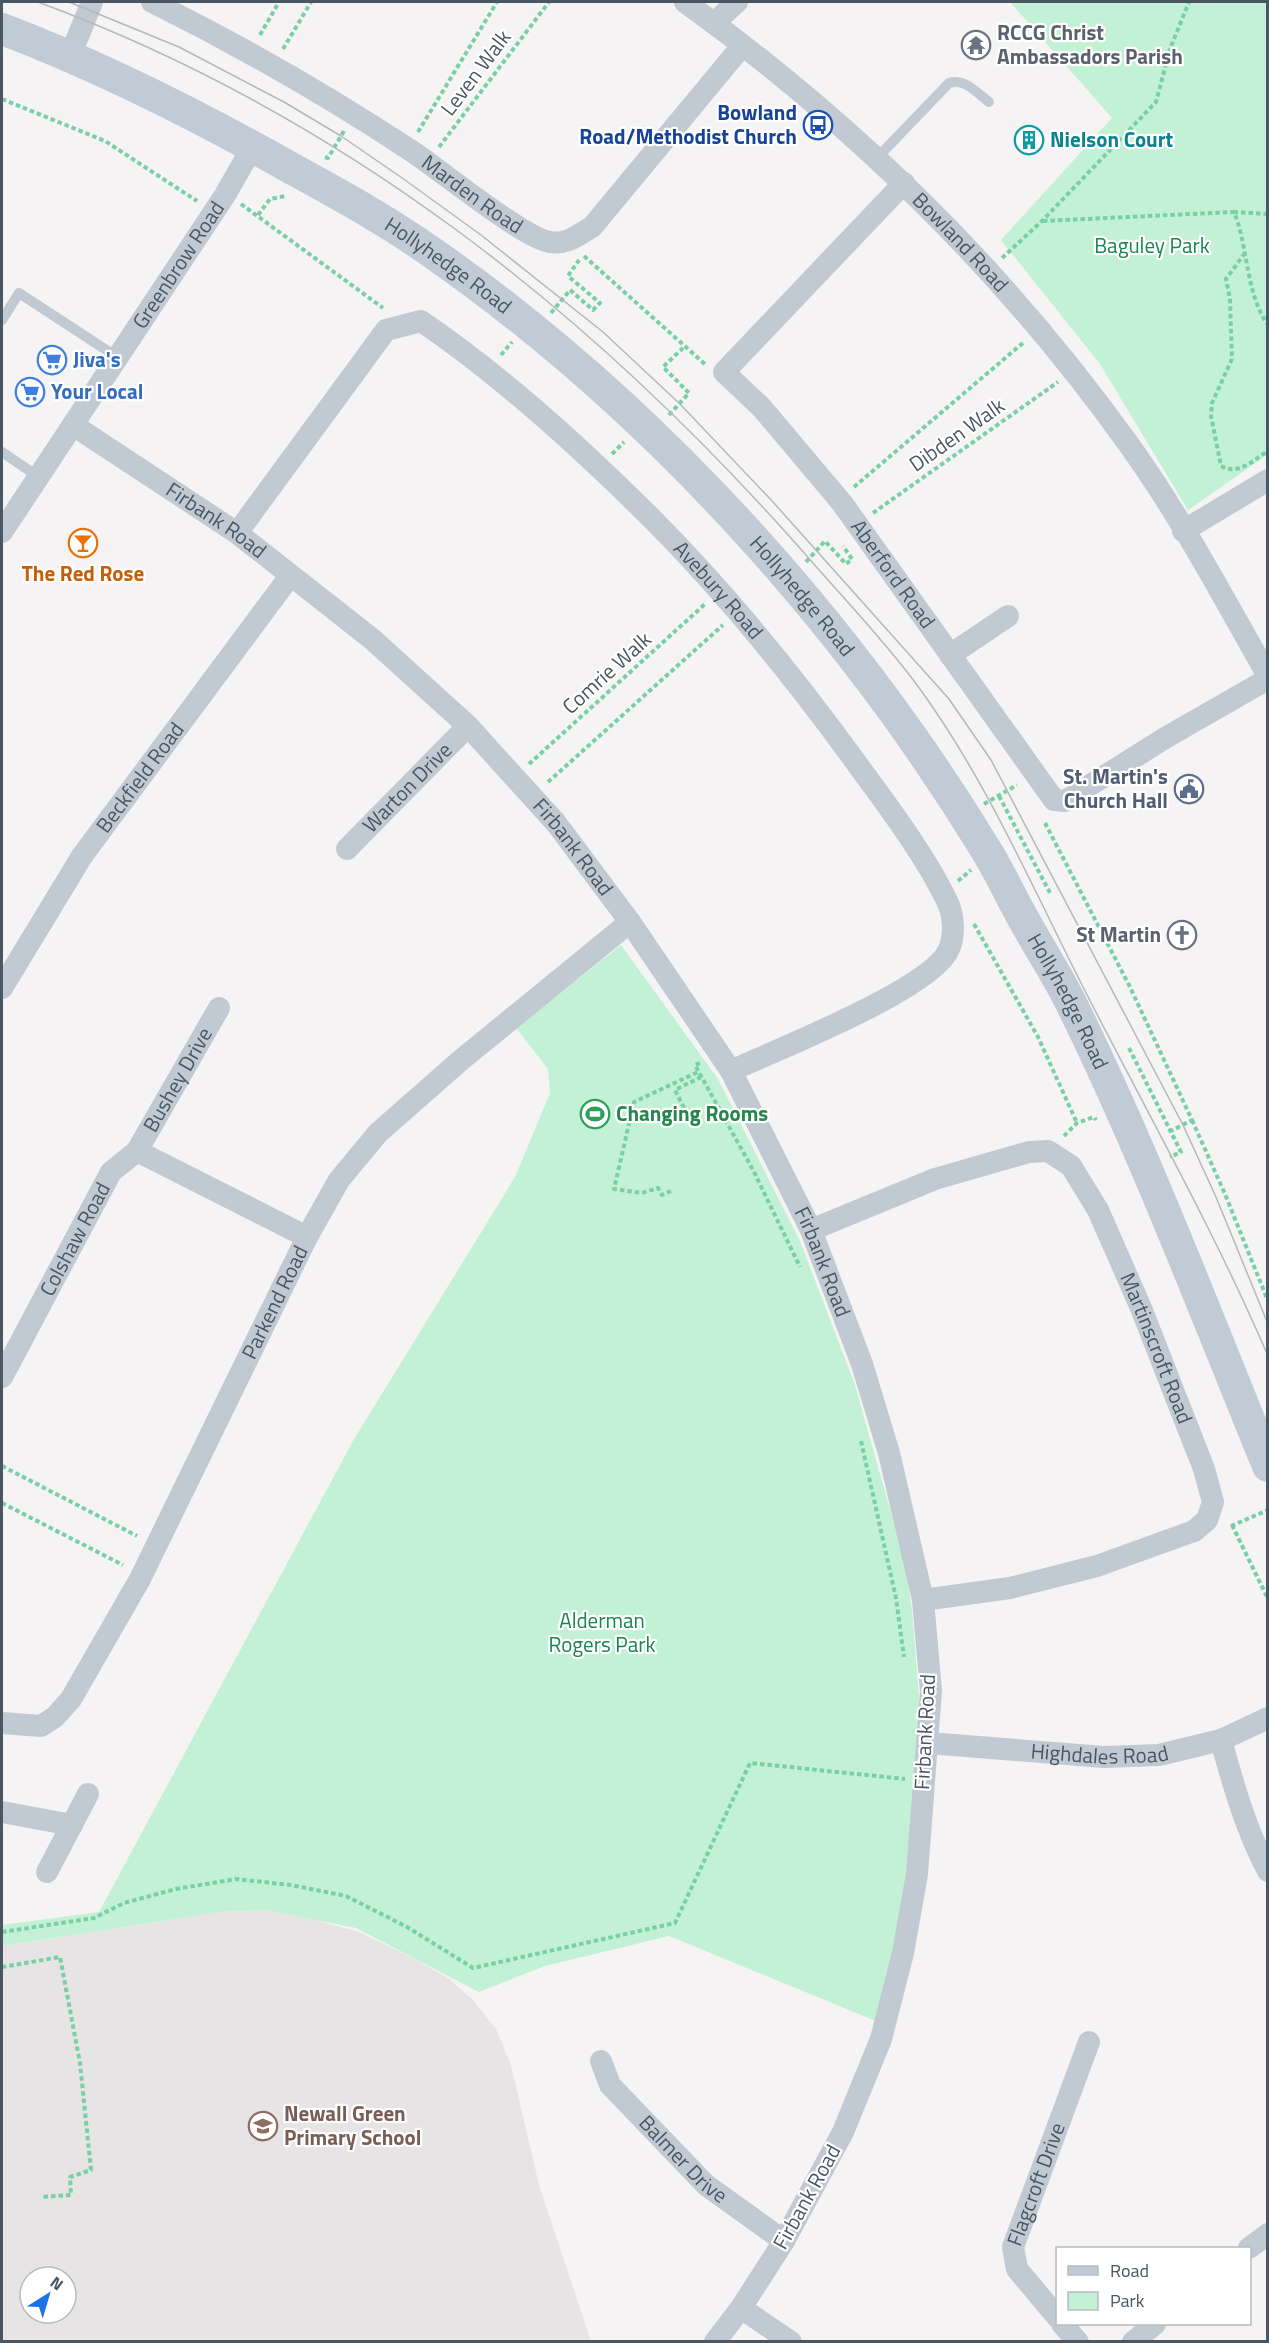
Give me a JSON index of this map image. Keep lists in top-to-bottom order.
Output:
{
  "streets": {
    "street": [
      "Marden Road",
      "Bowland Road",
      "Greenbrow Road",
      "Hollyhedge Road",
      "Firbank Road",
      "Aberford Road",
      "Avebury Road",
      "Beckfield Road",
      "Warton Drive",
      "Bushey Drive",
      "Colshaw Road",
      "Parkend Road",
      "Martinscroft Road",
      "Highdales Road",
      "Balmer Drive",
      "Flagcroft Drive"
    ],
    "path": ["Leven Walk", "Dibden Walk", "Comrie Walk"]
  },
  "crossings": [
    ["Leven Walk", "Marden Road"],
    ["Bowland Road", "Dibden Walk"],
    ["Greenbrow Road", "Hollyhedge Road"],
    ["Greenbrow Road", "Firbank Road"],
    ["Dibden Walk", "Aberford Road"],
    ["Firbank Road", "Avebury Road"],
    ["Firbank Road", "Comrie Walk"],
    ["Firbank Road", "Beckfield Road"],
    ["Firbank Road", "Warton Drive"],
    ["Firbank Road", "Parkend Road"],
    ["Firbank Road", "Highdales Road"],
    ["Firbank Road", "Balmer Drive"],
    ["Avebury Road", "Comrie Walk"],
    ["Bushey Drive", "Colshaw Road"]
  ],
  "parks": ["Baguley Park", "Alderman Rogers Park"],
  "places": {
    "temple": ["RCCG Christ Ambassadors Parish"],
    "bus stop": ["Bowland Road/Methodist Church"],
    "building": ["Nielson Court"],
    "supermarket": ["Jiva's", "Your Local"],
    "bar": ["The Red Rose"],
    "public building": ["St. Martin's Church Hall"],
    "church": ["St Martin"],
    "sports": ["Changing Rooms"],
    "school or university": ["Newall Green Primary School"]
  },
  "legend": ["Road", "Park"],
  "north": "top right"
}
